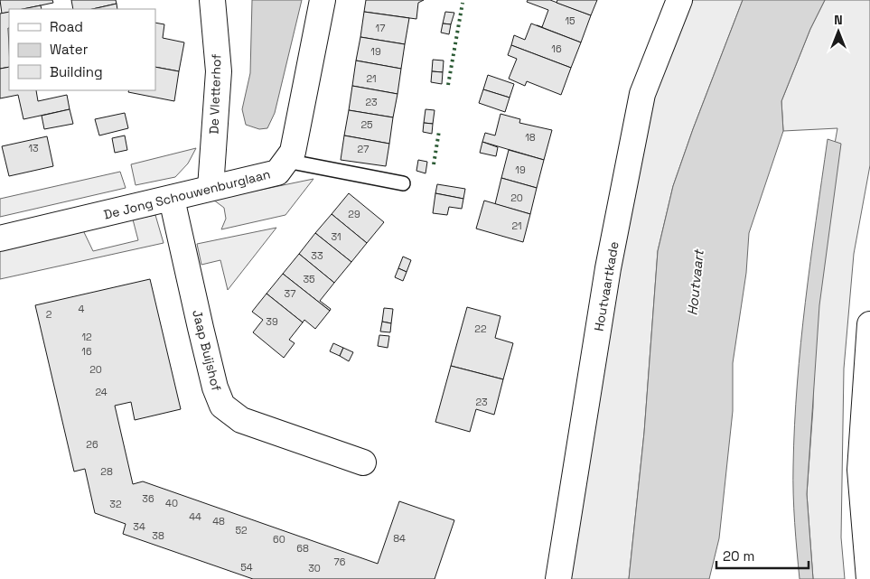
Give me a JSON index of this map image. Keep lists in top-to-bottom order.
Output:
{
  "streets": {
    "street": [
      "De Vletterhof",
      "De Jong Schouwenburglaan",
      "Houtvaartkade",
      "Jaap Buijshof"
    ]
  },
  "crossings": [
    ["De Vletterhof", "De Jong Schouwenburglaan"],
    ["De Jong Schouwenburglaan", "Jaap Buijshof"]
  ],
  "water": ["Houtvaart"],
  "house_numbers": [
    "15",
    "17",
    "16",
    "19",
    "21",
    "23",
    "25",
    "18",
    "13",
    "27",
    "19",
    "20",
    "29",
    "21",
    "31",
    "33",
    "35",
    "37",
    "4",
    "2",
    "39",
    "22",
    "12",
    "16",
    "20",
    "24",
    "23",
    "26",
    "28",
    "36",
    "40",
    "32",
    "44",
    "48",
    "34",
    "52",
    "38",
    "84",
    "60",
    "68",
    "76",
    "54",
    "30"
  ],
  "legend": ["Road", "Water", "Building"],
  "scale_bar": "20 m",
  "north": "top"
}
